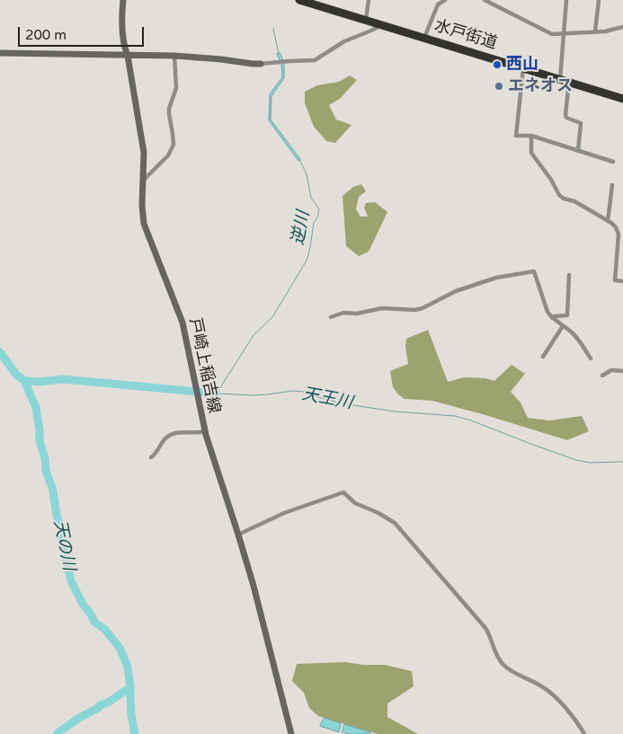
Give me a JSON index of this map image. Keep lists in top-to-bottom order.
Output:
{
  "streets": {
    "highway": ["水戸街道"],
    "main road": ["戸崎上稲吉線"]
  },
  "water": ["逆川", "天王川", "天の川"],
  "places": ["西山", "エネオス"],
  "scale_bar": "200 m"
}
